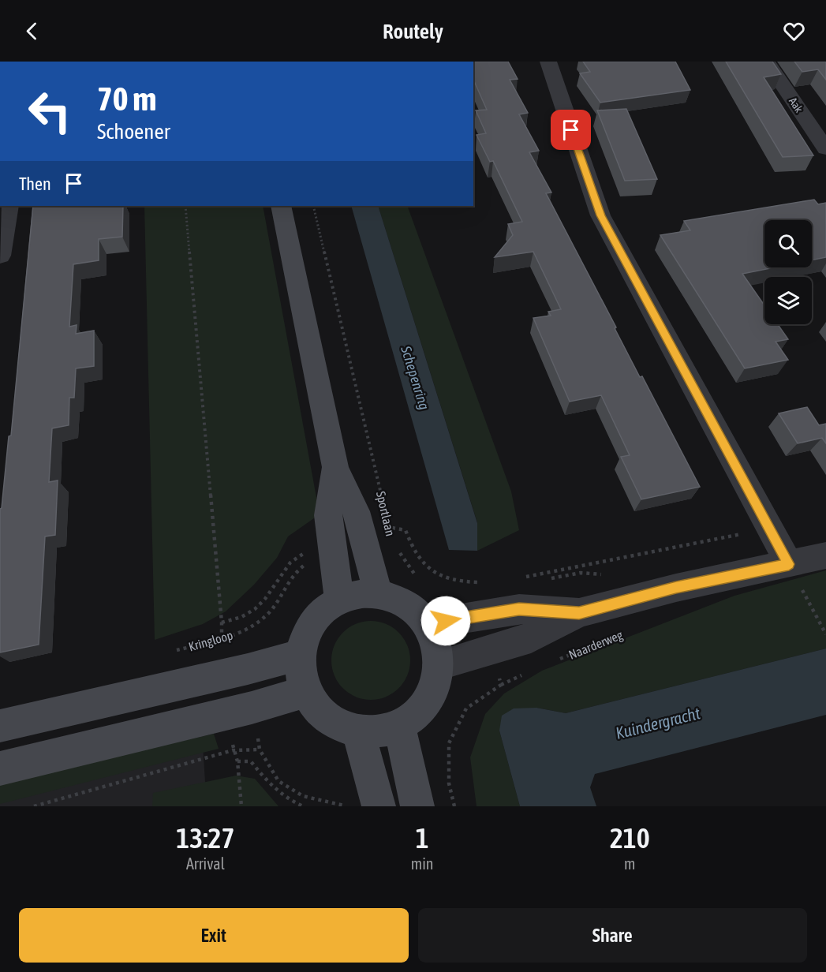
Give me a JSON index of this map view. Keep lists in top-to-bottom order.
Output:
{
  "streets": {
    "street": ["Aak", "Sportlaan"],
    "path": ["Kringloop", "Naarderweg"]
  },
  "crossings": [
    ["Sportlaan", "Kringloop"]
  ],
  "water": ["Schepenring", "Kuindergracht"],
  "page": {
    "header": "Routely",
    "turn": ["70 m", "Schoener"],
    "then": "Then",
    "eta": [
      "13:27",
      "Arrival",
      "1",
      "min",
      "210",
      "m"
    ],
    "buttons": ["Exit", "Share"]
  }
}
